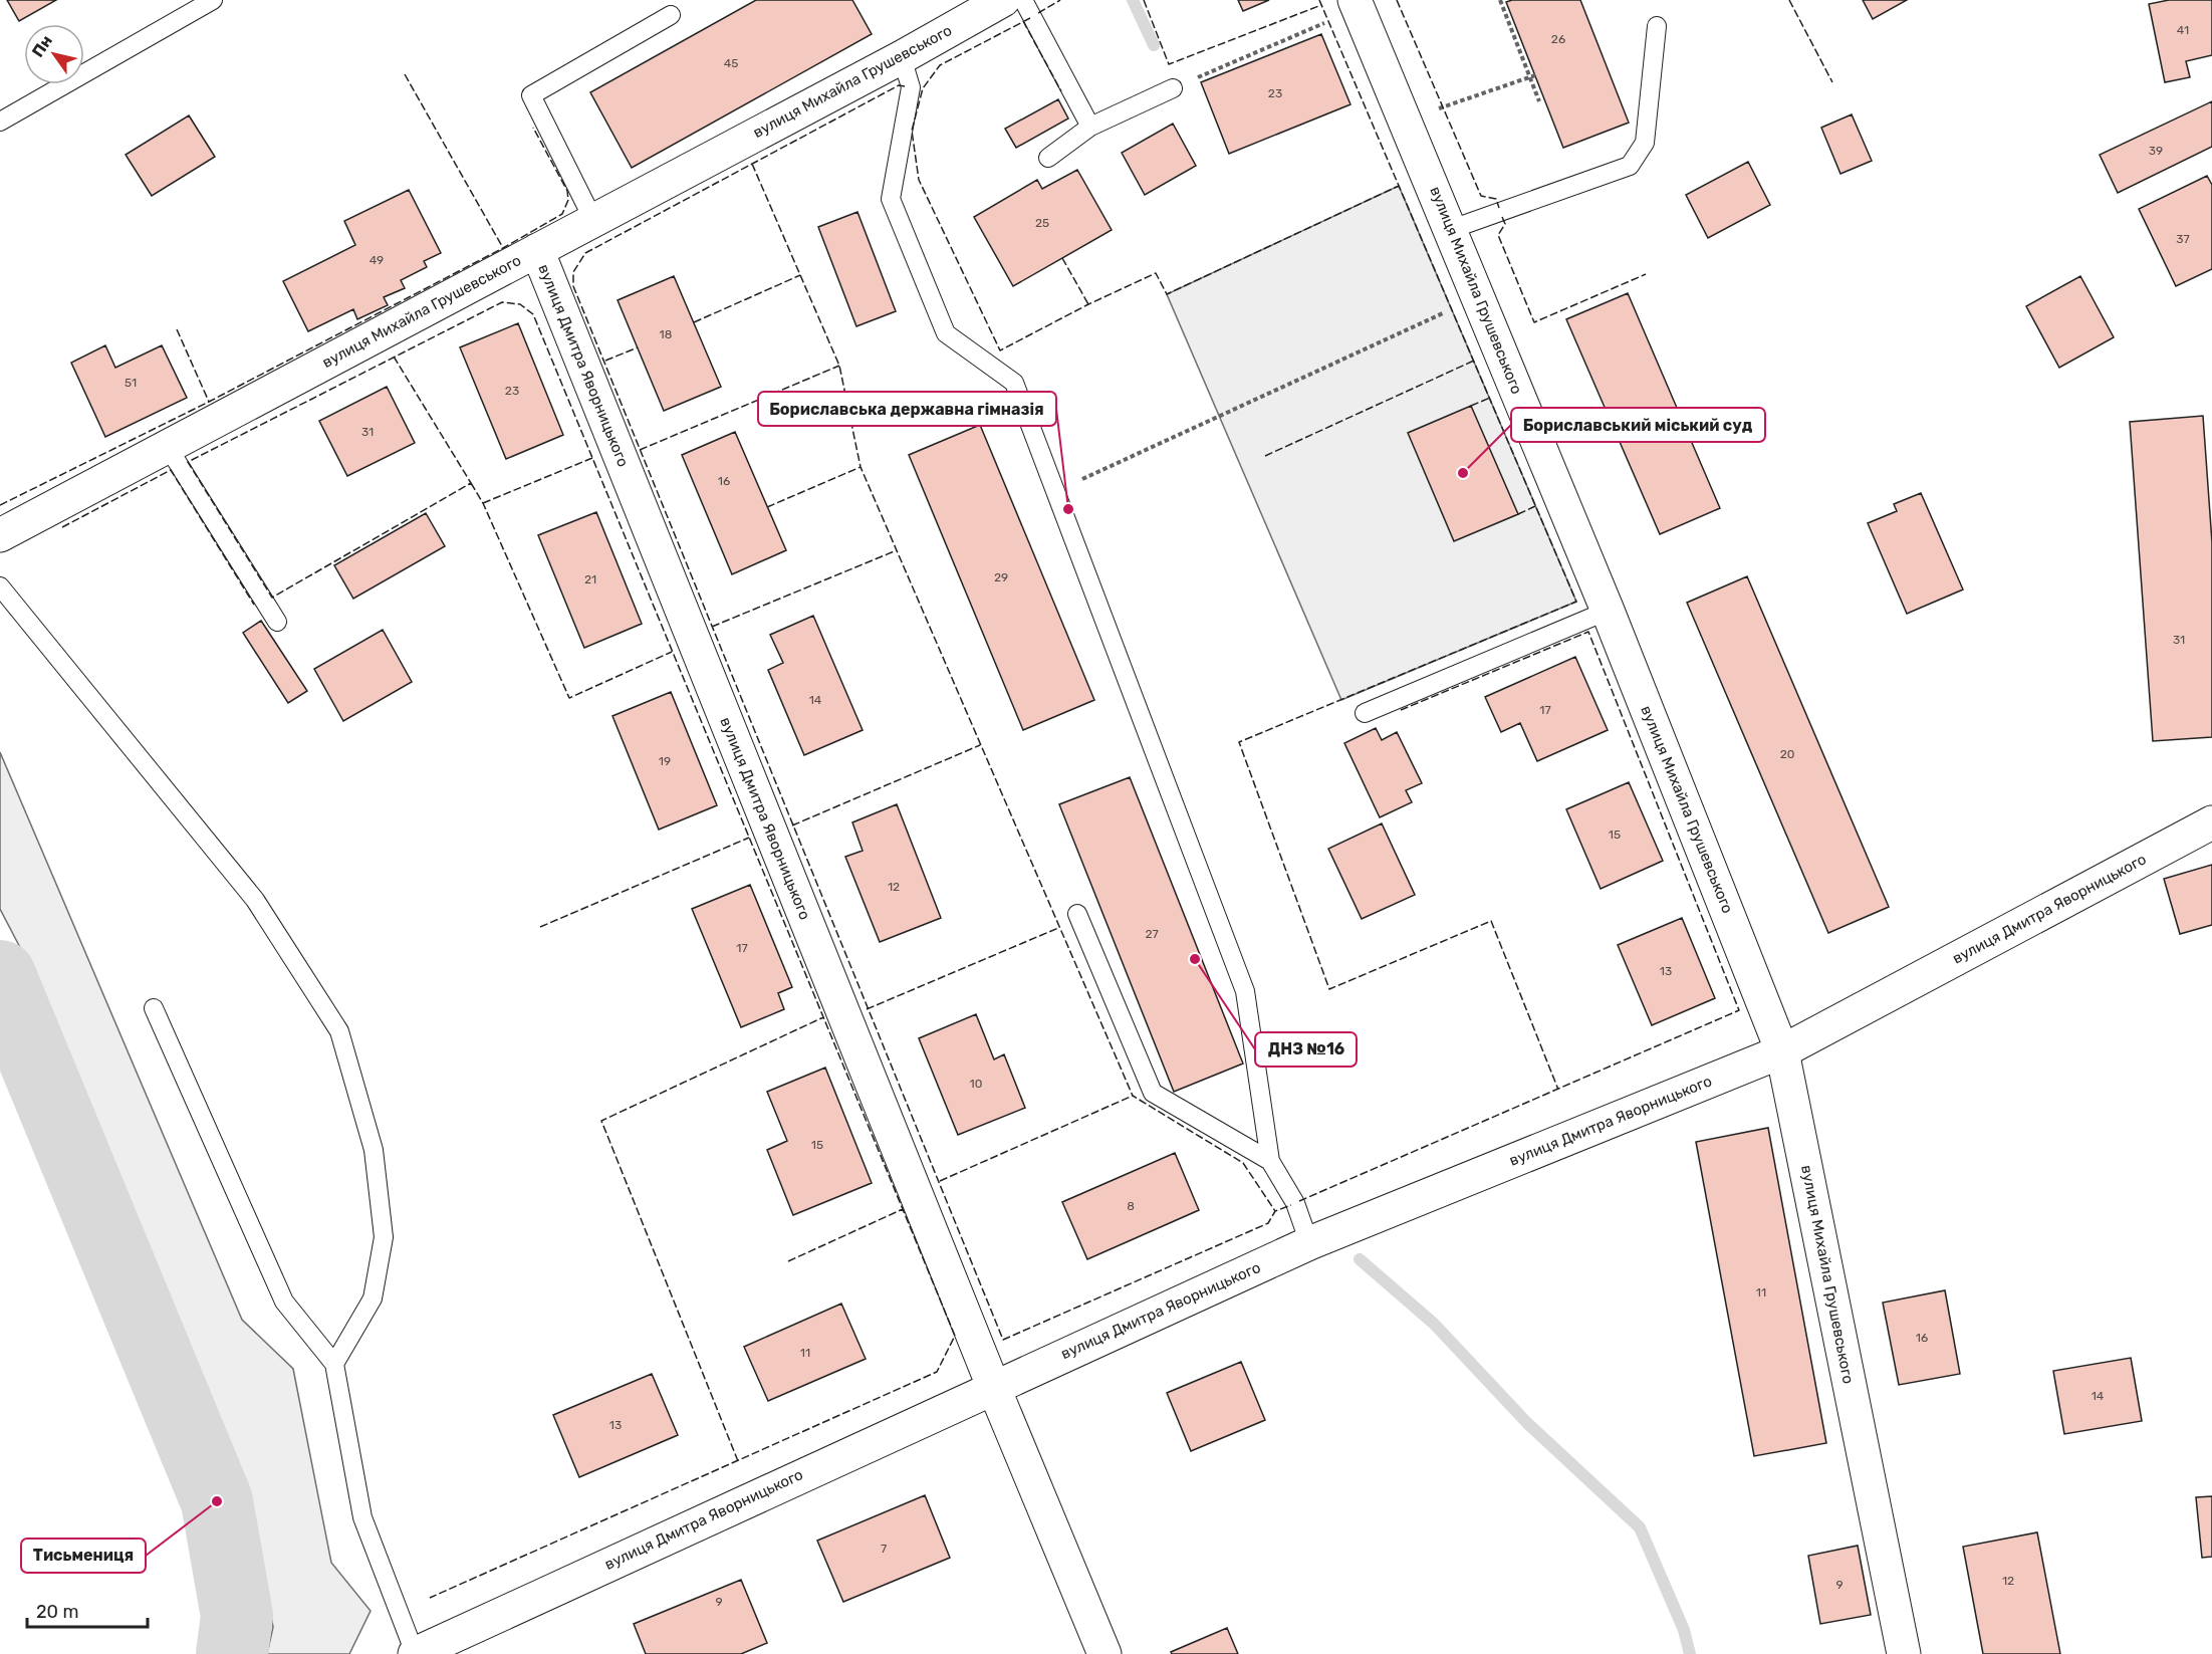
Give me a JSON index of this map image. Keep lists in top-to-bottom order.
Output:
{
  "streets": {
    "street": ["вулиця Михайла Грушевського", "вулиця Дмитра Яворницького"]
  },
  "crossings": [
    ["вулиця Михайла Грушевського", "вулиця Дмитра Яворницького"]
  ],
  "places": [
    "Бориславський міський суд",
    "Бориславська державна гімназія",
    "ДНЗ №16",
    "Тисьмениця"
  ],
  "house_numbers": [
    "41",
    "26",
    "45",
    "23",
    "39",
    "25",
    "37",
    "49",
    "18",
    "51",
    "23",
    "31",
    "16",
    "29",
    "21",
    "31",
    "14",
    "17",
    "20",
    "19",
    "15",
    "12",
    "27",
    "17",
    "13",
    "10",
    "15",
    "8",
    "11",
    "16",
    "11",
    "14",
    "13",
    "7",
    "12",
    "9",
    "9"
  ],
  "scale_bar": "20 m",
  "north": "top left"
}
